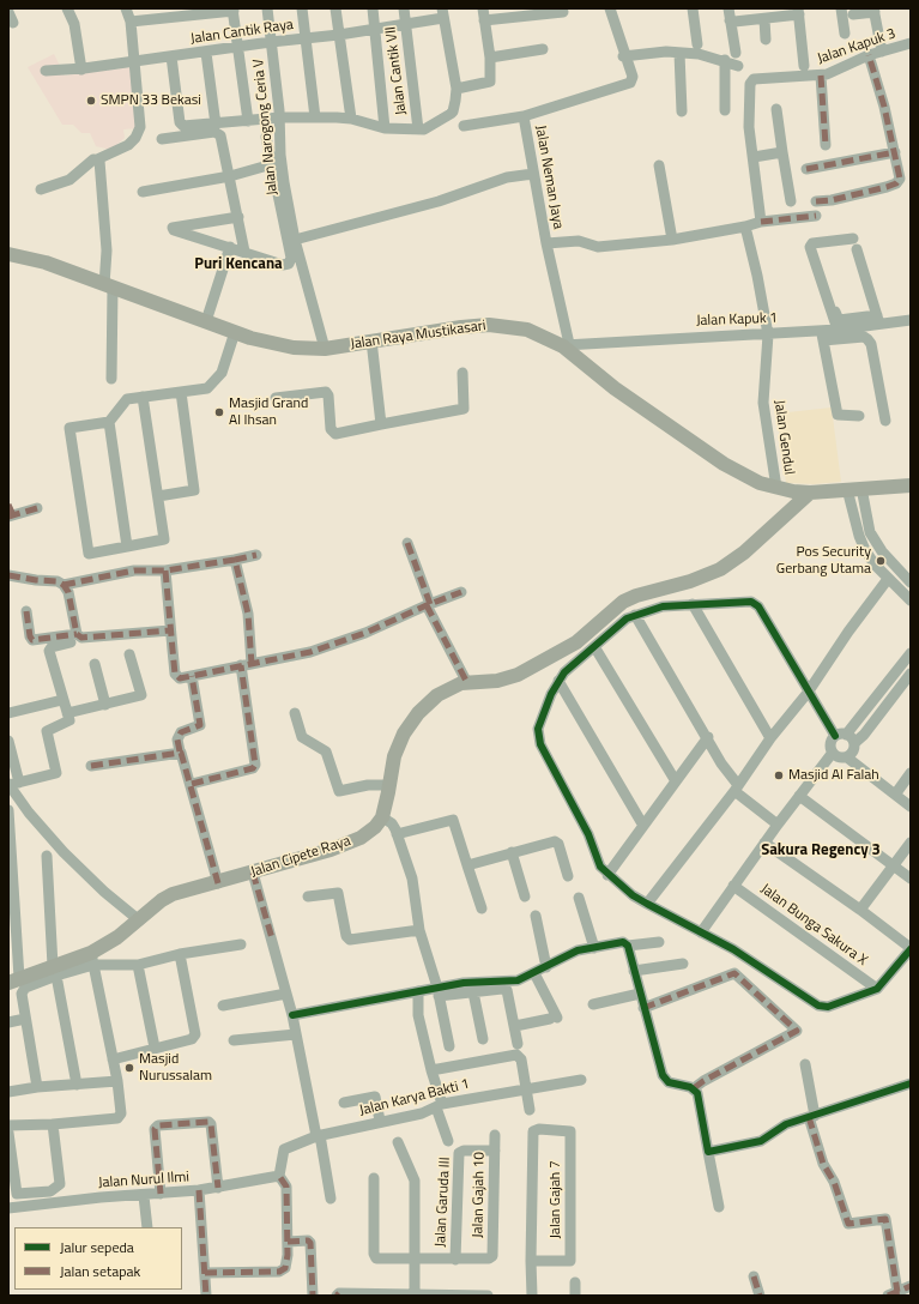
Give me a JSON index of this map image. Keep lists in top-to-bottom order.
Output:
{
  "streets": {
    "main road": ["Jalan Raya Mustikasari", "Jalan Cipete Raya"],
    "street": [
      "Jalan Cantik Raya",
      "Jalan Kapuk 3",
      "Jalan Cantik VII",
      "Jalan Narogong Ceria V",
      "Jalan Neman Jaya",
      "Jalan Kapuk 1",
      "Jalan Gendul",
      "Jalan Bunga Sakura X",
      "Jalan Karya Bakti 1",
      "Jalan Nurul Ilmi",
      "Jalan Gajah 10",
      "Jalan Gajah 7",
      "Jalan Garuda III"
    ]
  },
  "crossings": [
    ["Jalan Cantik Raya", "Jalan Cantik VII"],
    ["Jalan Cantik Raya", "Jalan Narogong Ceria V"],
    ["Jalan Narogong Ceria V", "Jalan Raya Mustikasari"],
    ["Jalan Neman Jaya", "Jalan Kapuk 1"],
    ["Jalan Neman Jaya", "Jalan Raya Mustikasari"],
    ["Jalan Kapuk 1", "Jalan Raya Mustikasari"],
    ["Jalan Kapuk 1", "Jalan Gendul"],
    ["Jalan Raya Mustikasari", "Jalan Gendul"],
    ["Jalan Karya Bakti 1", "Jalan Nurul Ilmi"],
    ["Jalan Gajah 10", "Jalan Garuda III"]
  ],
  "districts": ["Puri Kencana", "Sakura Regency 3"],
  "places": [
    "SMPN 33 Bekasi",
    "Masjid Grand Al Ihsan",
    "Pos Security Gerbang Utama",
    "Masjid Al Falah",
    "Masjid Nurussalam"
  ],
  "legend": ["Jalur sepeda", "Jalan setapak"]
}
